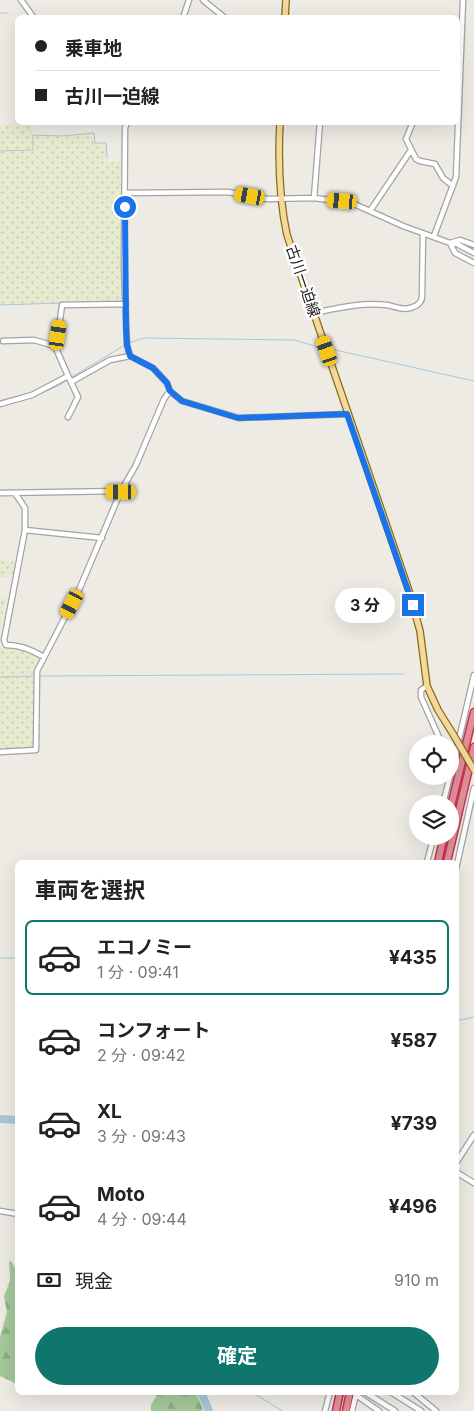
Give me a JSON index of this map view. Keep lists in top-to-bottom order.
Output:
{
  "streets": {
    "main road": ["古川一迫線"]
  },
  "page": {
    "banner": ["乗車地", "古川一迫線"],
    "bubble": "3 分",
    "heading": "車両を選択",
    "list": [
      {
        "name": "エコノミー",
        "note": "1 分 · 09:41",
        "value": "¥435"
      },
      {
        "name": "コンフォート",
        "note": "2 分 · 09:42",
        "value": "¥587"
      },
      {
        "name": "XL",
        "note": "3 分 · 09:43",
        "value": "¥739"
      },
      {
        "name": "Moto",
        "note": "4 分 · 09:44",
        "value": "¥496"
      }
    ],
    "pay": ["現金", "910 m"],
    "buttons": "確定"
  }
}
